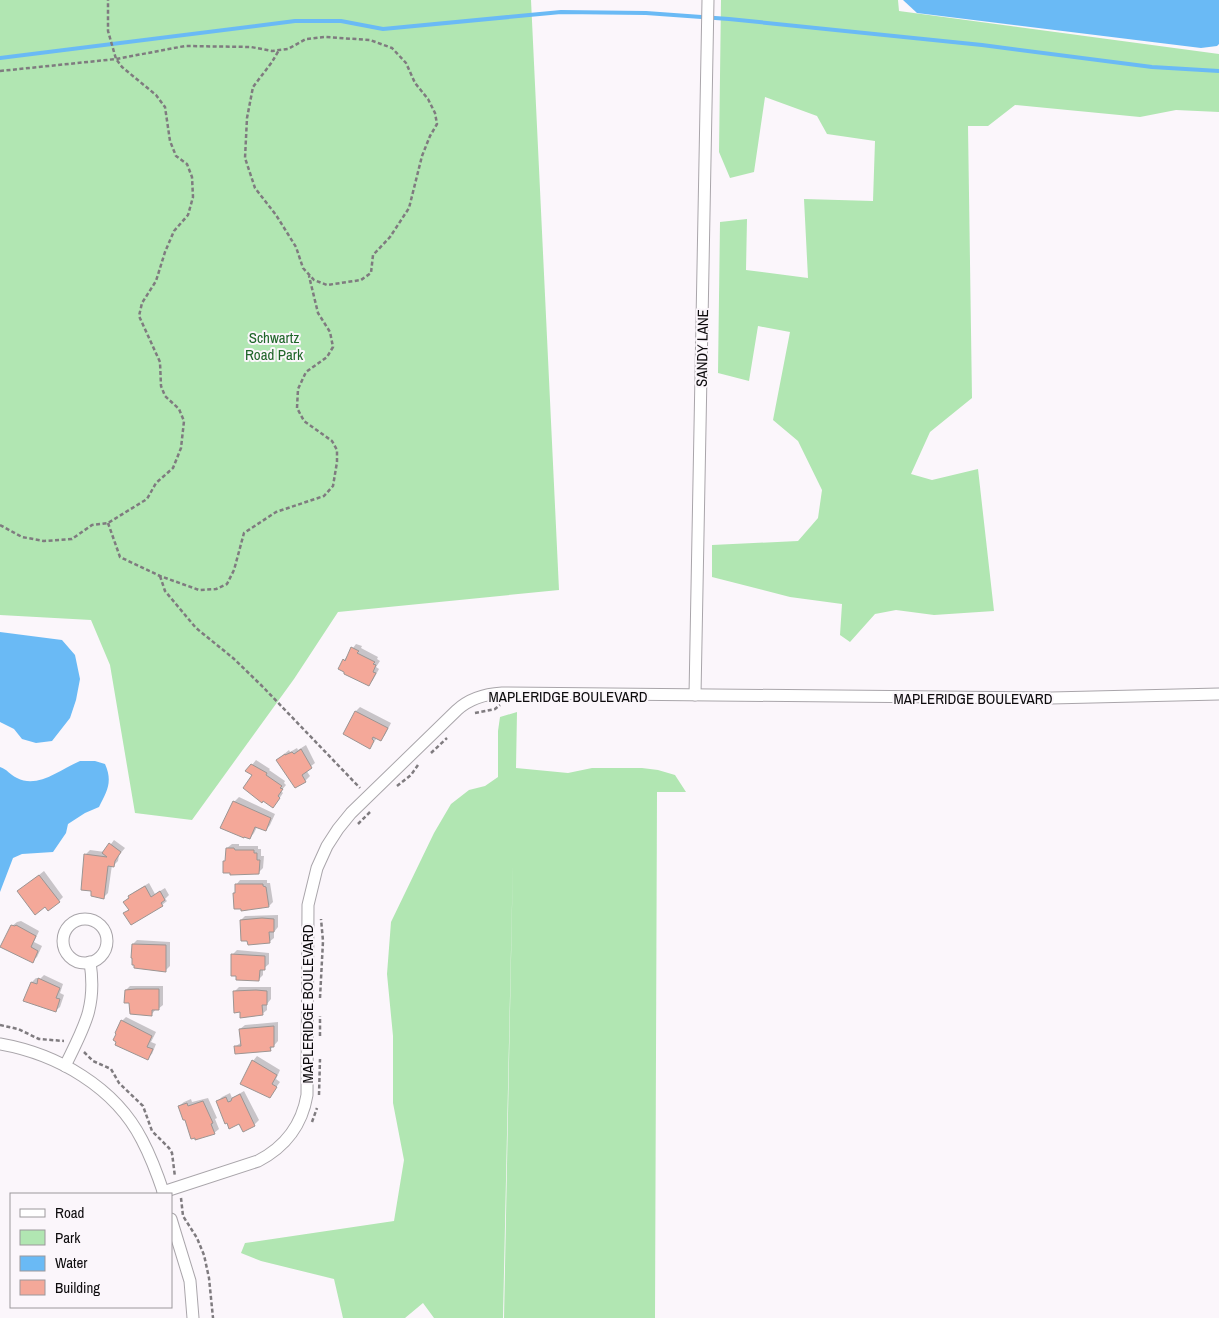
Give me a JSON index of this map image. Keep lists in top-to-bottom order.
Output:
{
  "streets": {
    "street": ["SANDY LANE", "MAPLERIDGE BOULEVARD"]
  },
  "crossings": [
    ["SANDY LANE", "MAPLERIDGE BOULEVARD"]
  ],
  "parks": ["Schwartz Road Park"],
  "legend": [
    "Road",
    "Park",
    "Water",
    "Building"
  ]
}
